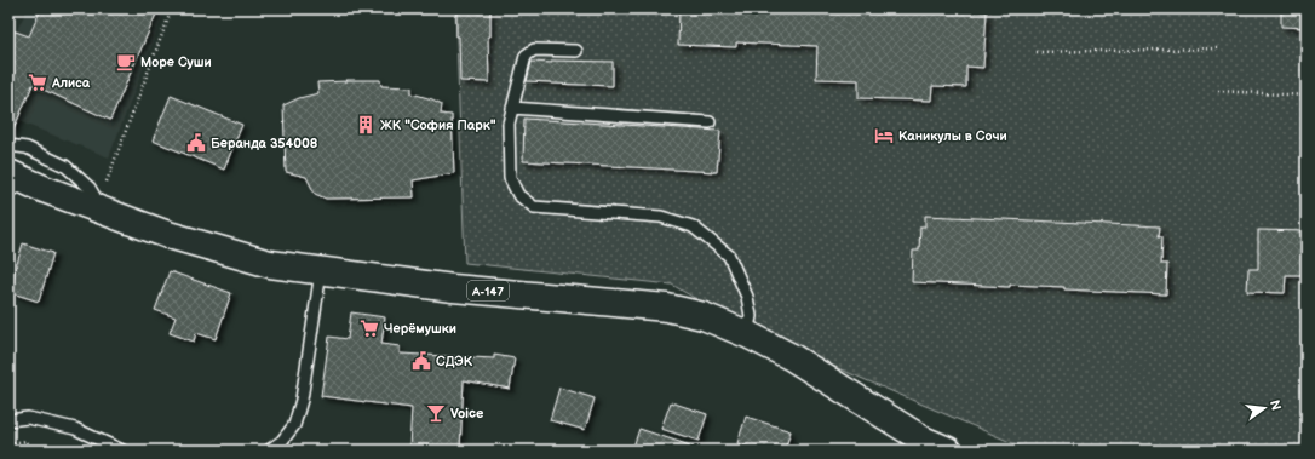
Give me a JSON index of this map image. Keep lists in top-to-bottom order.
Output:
{
  "streets": {
    "main road": ["А-147"]
  },
  "places": {
    "cafe": ["Море Суши"],
    "supermarket": ["Алиса", "Черёмушки"],
    "building": ["ЖК \"София Парк\""],
    "hotel": ["Каникулы в Сочи"],
    "public building": ["Беранда 354008", "СДЭК"],
    "bar": ["Voice"]
  },
  "north": "right"
}
